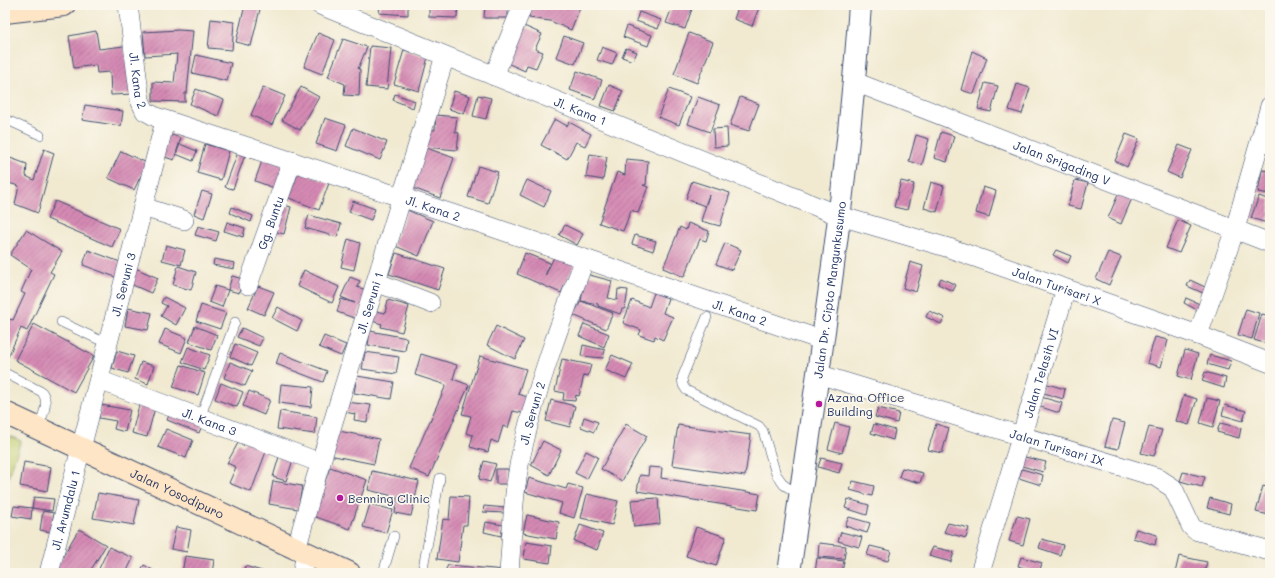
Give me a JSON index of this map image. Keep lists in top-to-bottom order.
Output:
{
  "streets": {
    "main road": ["Jalan Yosodipuro"],
    "street": [
      "Jl. Kana 2",
      "Jl. Kana 1",
      "Jalan Srigading V",
      "Gg. Buntu",
      "Jl. Seruni 3",
      "Jalan Turisari X",
      "Jalan Dr. Cipto Mangunkusumo",
      "Jl. Seruni 1",
      "Jalan Telasih VI",
      "Jl. Seruni 2",
      "Jl. Kana 3",
      "Jalan Turisari IX",
      "Jl. Arumdalu 1"
    ]
  },
  "crossings": [
    ["Jl. Kana 2", "Gg. Buntu"],
    ["Jl. Kana 2", "Jl. Seruni 3"],
    ["Jl. Kana 2", "Jalan Dr. Cipto Mangunkusumo"],
    ["Jl. Kana 2", "Jl. Seruni 1"],
    ["Jl. Kana 2", "Jl. Seruni 2"],
    ["Jl. Kana 1", "Jalan Turisari X"],
    ["Jl. Kana 1", "Jalan Dr. Cipto Mangunkusumo"],
    ["Jl. Kana 1", "Jl. Seruni 1"],
    ["Jalan Srigading V", "Jalan Dr. Cipto Mangunkusumo"],
    ["Jl. Seruni 3", "Jl. Kana 3"],
    ["Jl. Seruni 3", "Jalan Yosodipuro"],
    ["Jl. Seruni 3", "Jl. Arumdalu 1"],
    ["Jalan Turisari X", "Jalan Dr. Cipto Mangunkusumo"],
    ["Jalan Turisari X", "Jalan Telasih VI"],
    ["Jalan Dr. Cipto Mangunkusumo", "Jalan Turisari IX"],
    ["Jl. Seruni 1", "Jl. Kana 3"],
    ["Jl. Seruni 1", "Jalan Yosodipuro"],
    ["Jalan Telasih VI", "Jalan Turisari IX"],
    ["Jalan Yosodipuro", "Jl. Arumdalu 1"]
  ],
  "places": ["Azana Office Building", "Benning Clinic"]
}
